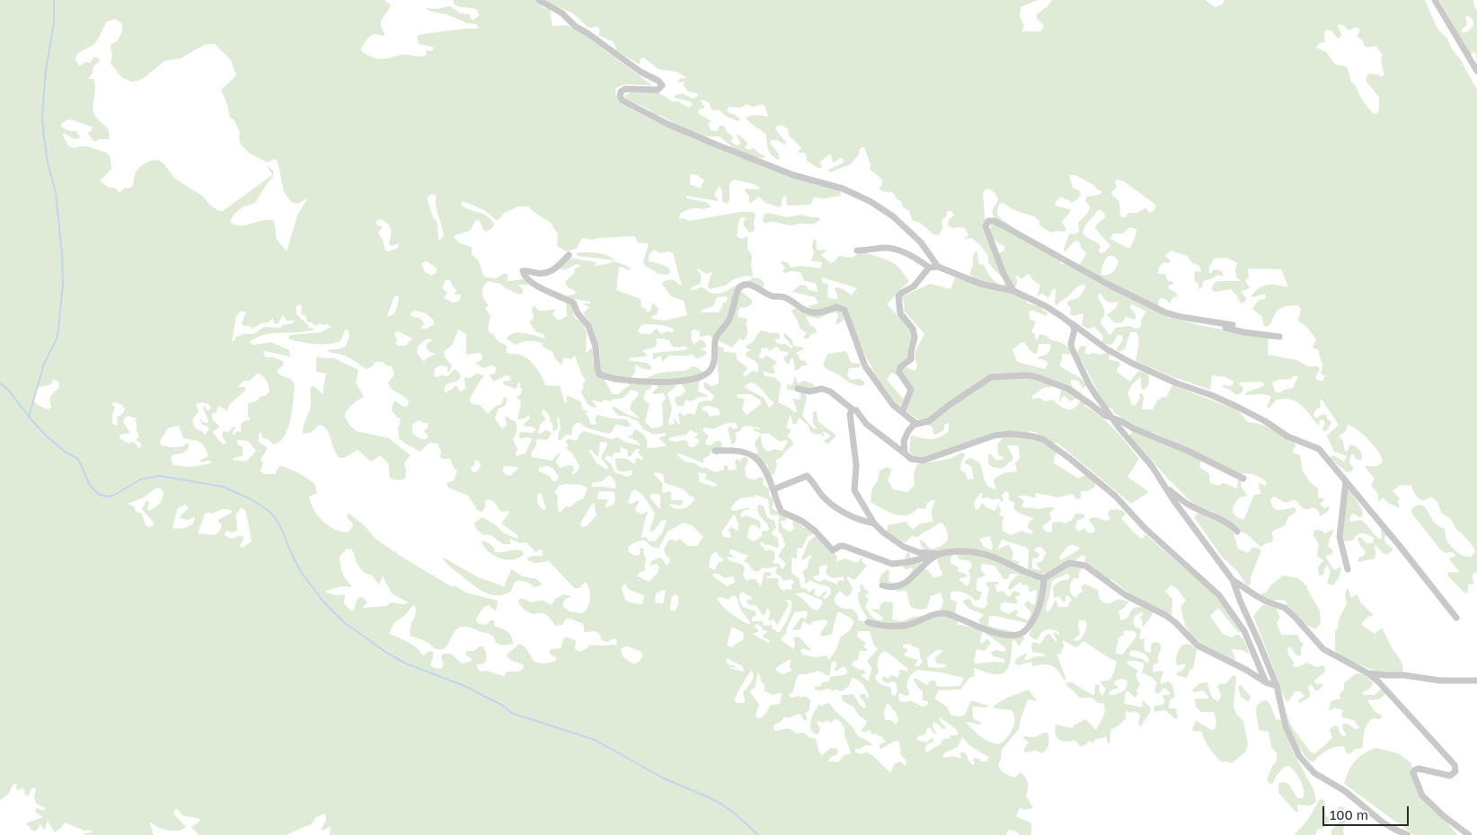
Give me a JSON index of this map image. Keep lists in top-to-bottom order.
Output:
{
  "scale_bar": "100 m"
}
